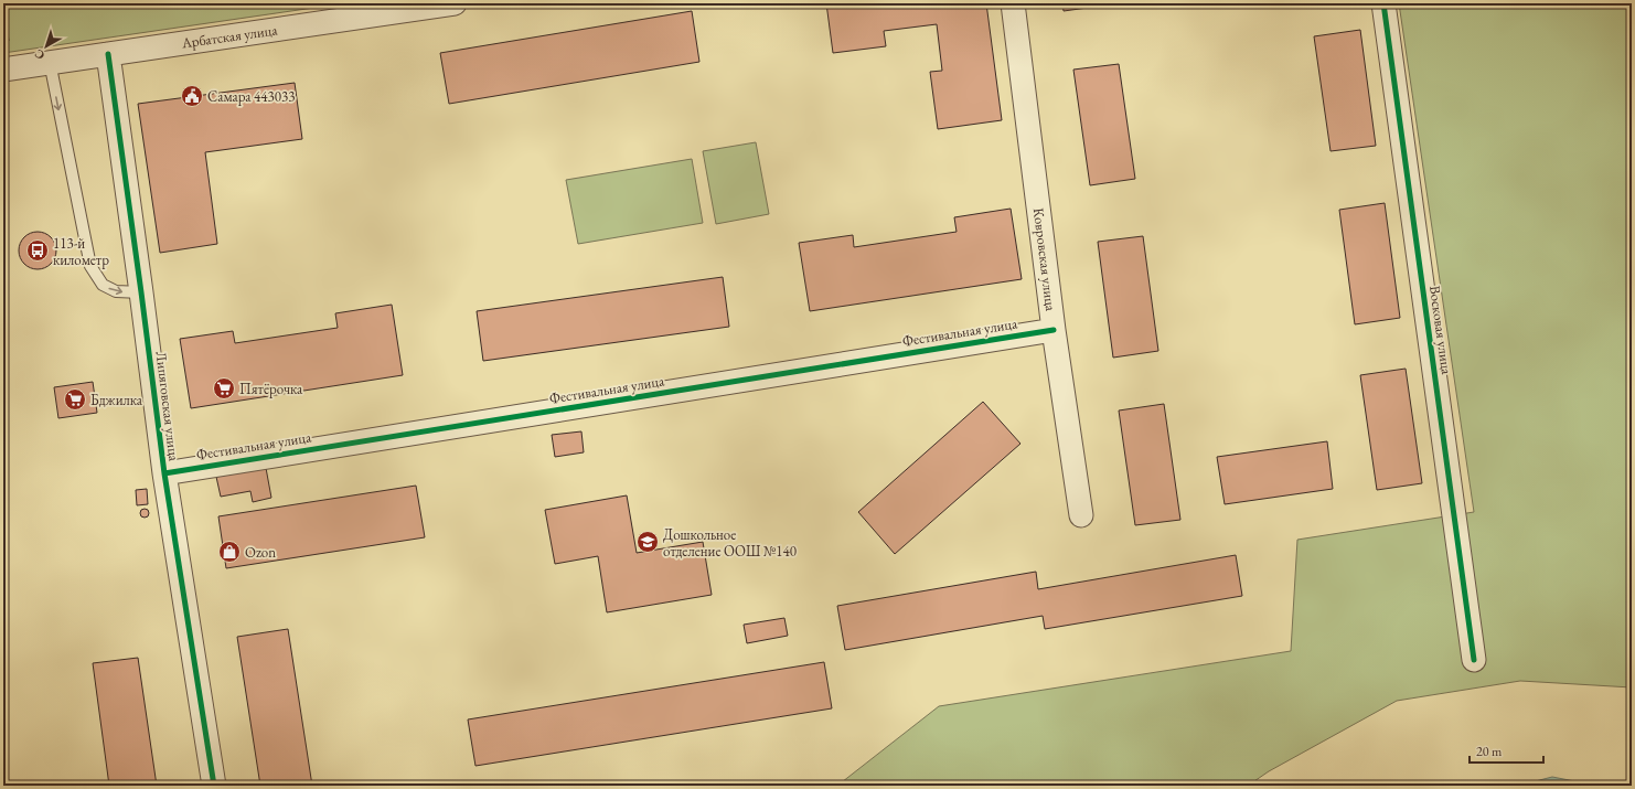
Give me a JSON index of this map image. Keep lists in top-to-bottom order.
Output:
{
  "streets": {
    "street": [
      "Арбатская улица",
      "Ковровская улица",
      "Восковая улица",
      "Фестивальная улица",
      "Липяговская улица"
    ]
  },
  "crossings": [
    ["Арбатская улица", "Липяговская улица"],
    ["Ковровская улица", "Фестивальная улица"],
    ["Фестивальная улица", "Липяговская улица"]
  ],
  "places": {
    "public building": ["Самара 443033"],
    "bus stop": ["113-й километр"],
    "supermarket": ["Пятёрочка", "Бджилка"],
    "school or university": ["Дошкольное отделение ООШ №140"],
    "shop": ["Ozon"]
  },
  "scale_bar": "20 m",
  "north": "bottom left"
}
